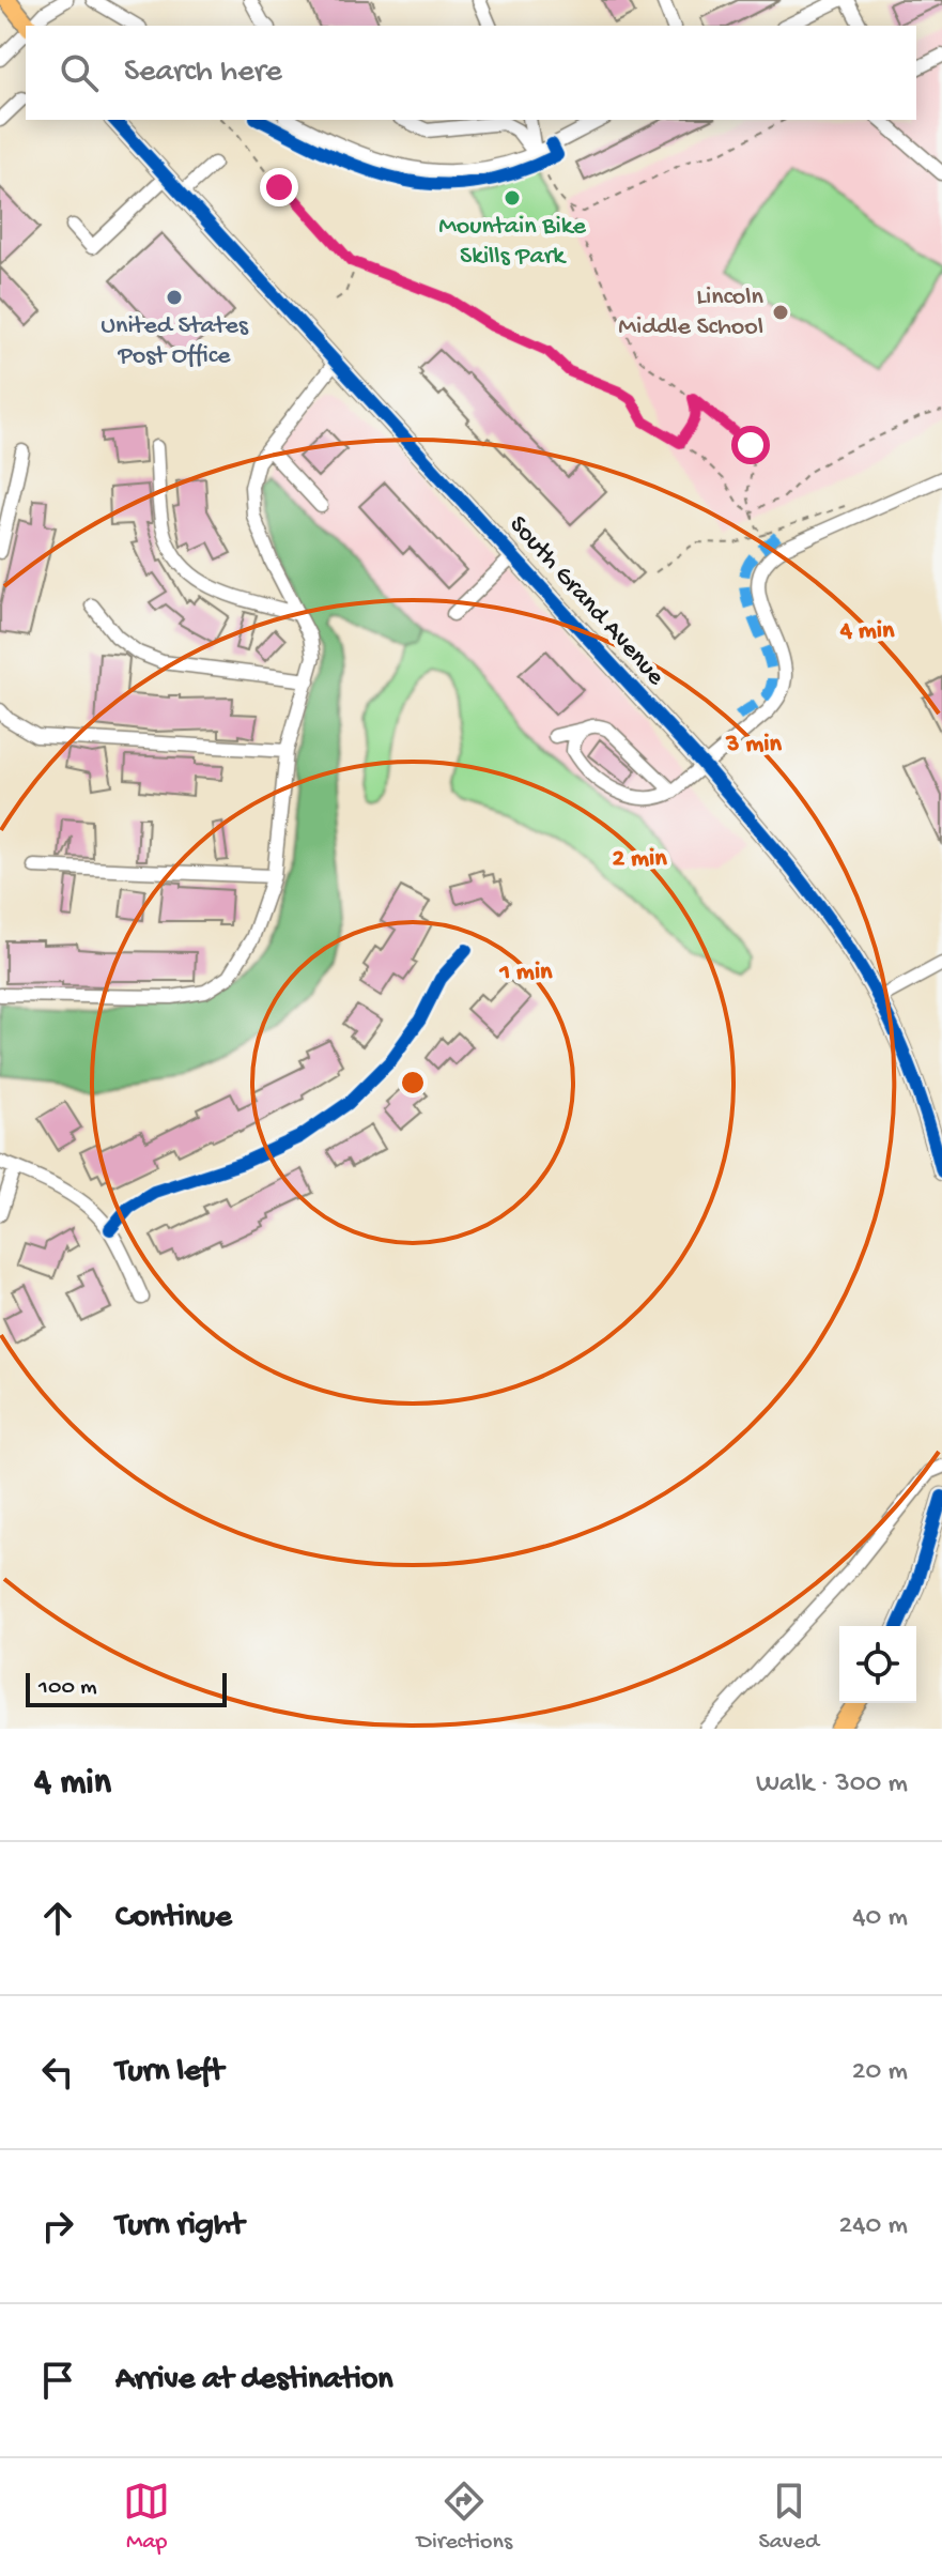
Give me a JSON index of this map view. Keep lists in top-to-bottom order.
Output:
{
  "streets": {
    "main road": ["South Grand Avenue"]
  },
  "places": ["Mountain Bike Skills Park", "United States Post Office", "Lincoln Middle School"],
  "scale_bar": "100 m",
  "page": {
    "search": "Search here",
    "scale": "100 m",
    "heading": ["4 min", "Walk · 300 m"],
    "list": [
      ["Continue", "40 m"],
      ["Turn left", "20 m"],
      ["Turn right", "240 m"],
      "Arrive at destination"
    ],
    "nav": ["Map", "Directions", "Saved"]
  },
  "rings": [
    "4 min",
    "3 min",
    "2 min",
    "1 min"
  ]
}
